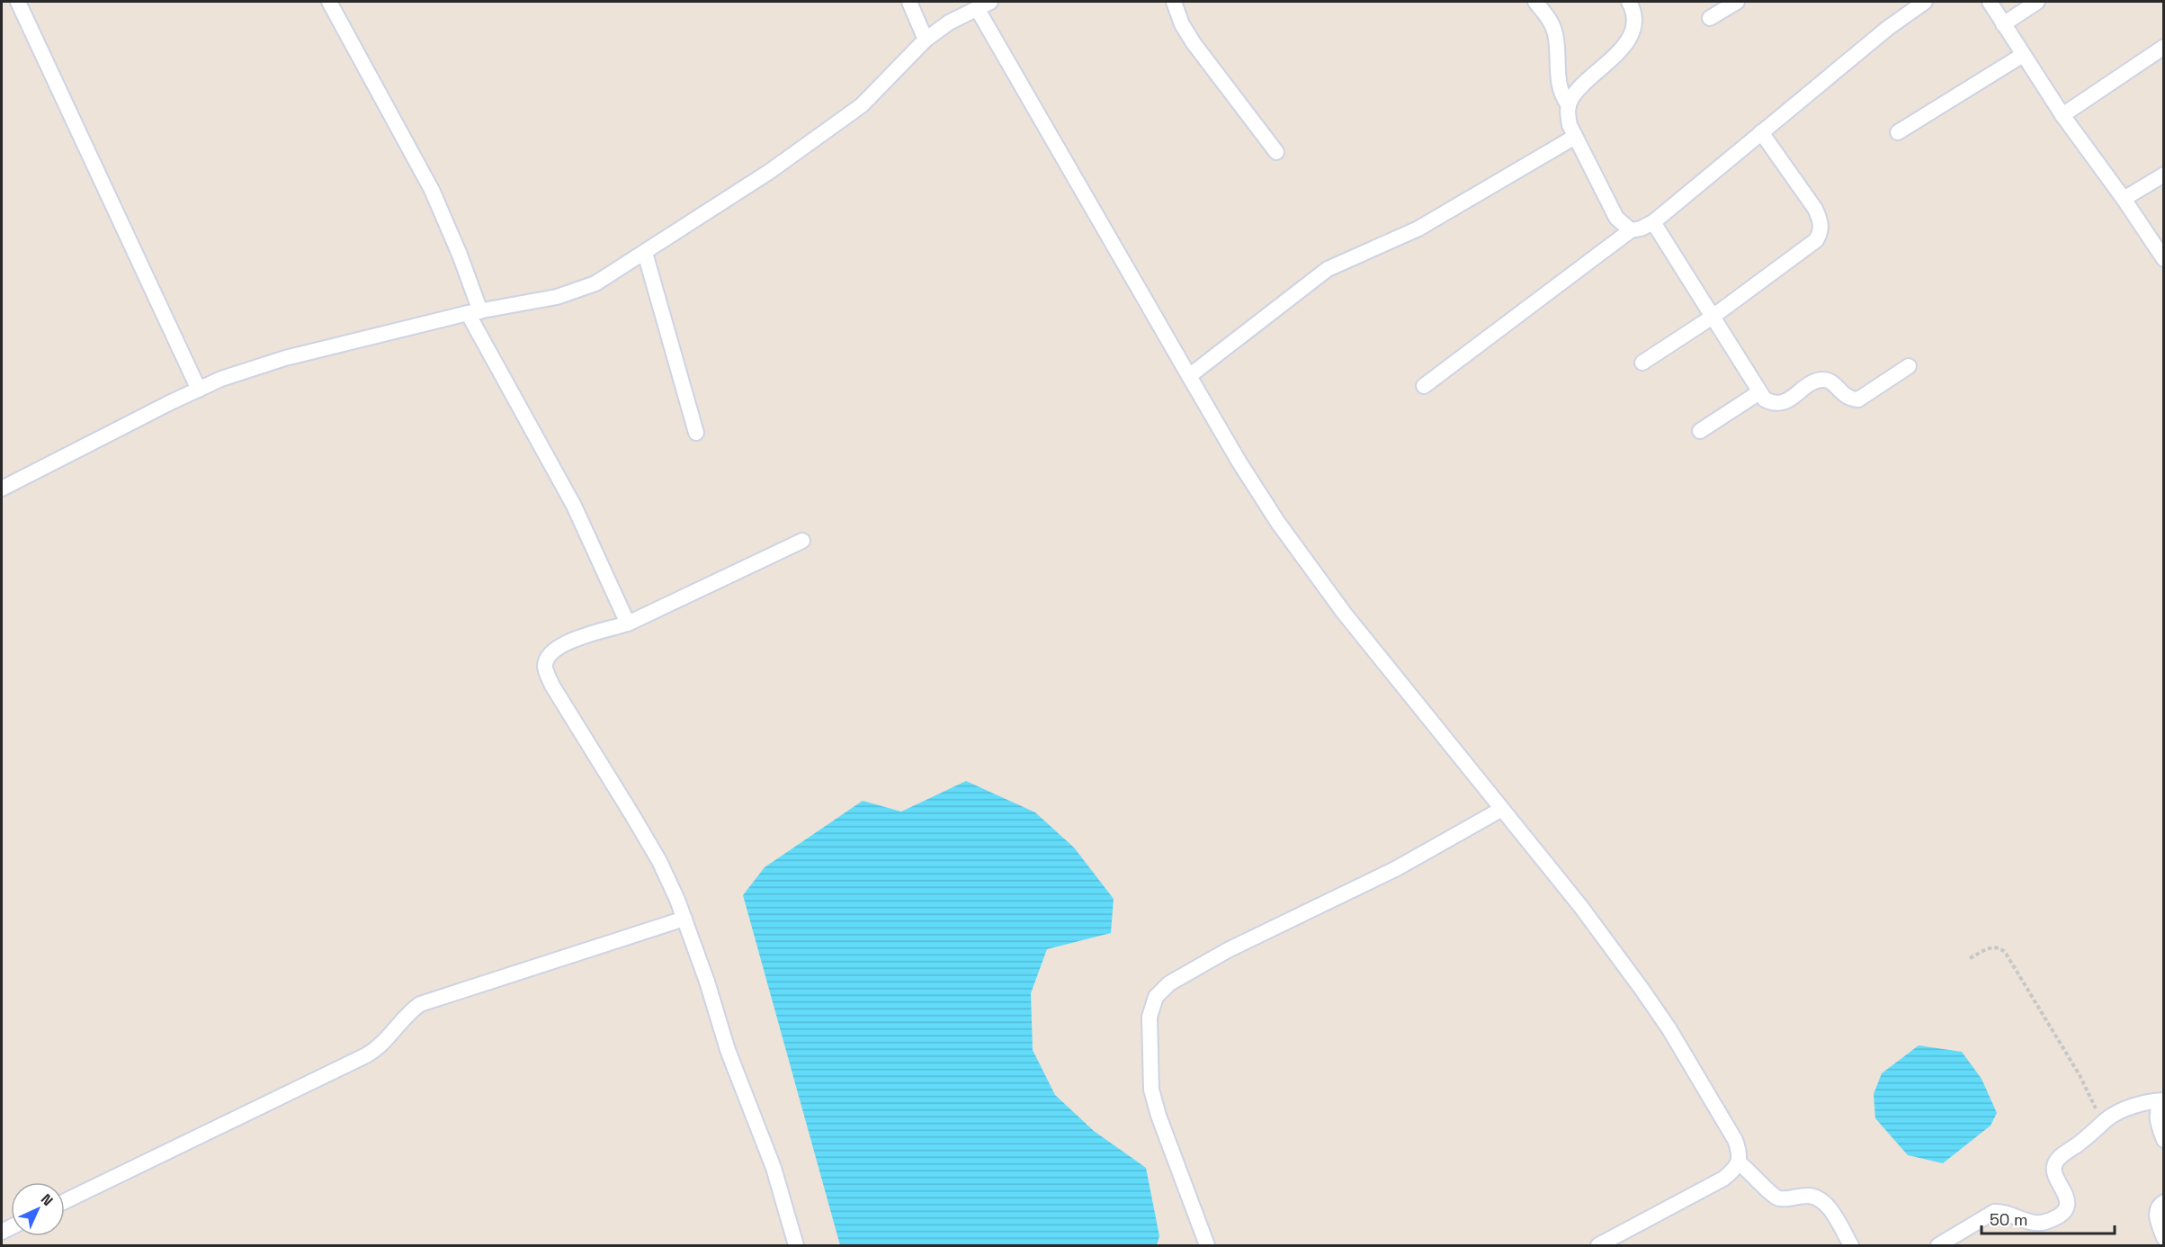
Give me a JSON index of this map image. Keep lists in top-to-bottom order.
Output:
{
  "scale_bar": "50 m",
  "north": "top right"
}
